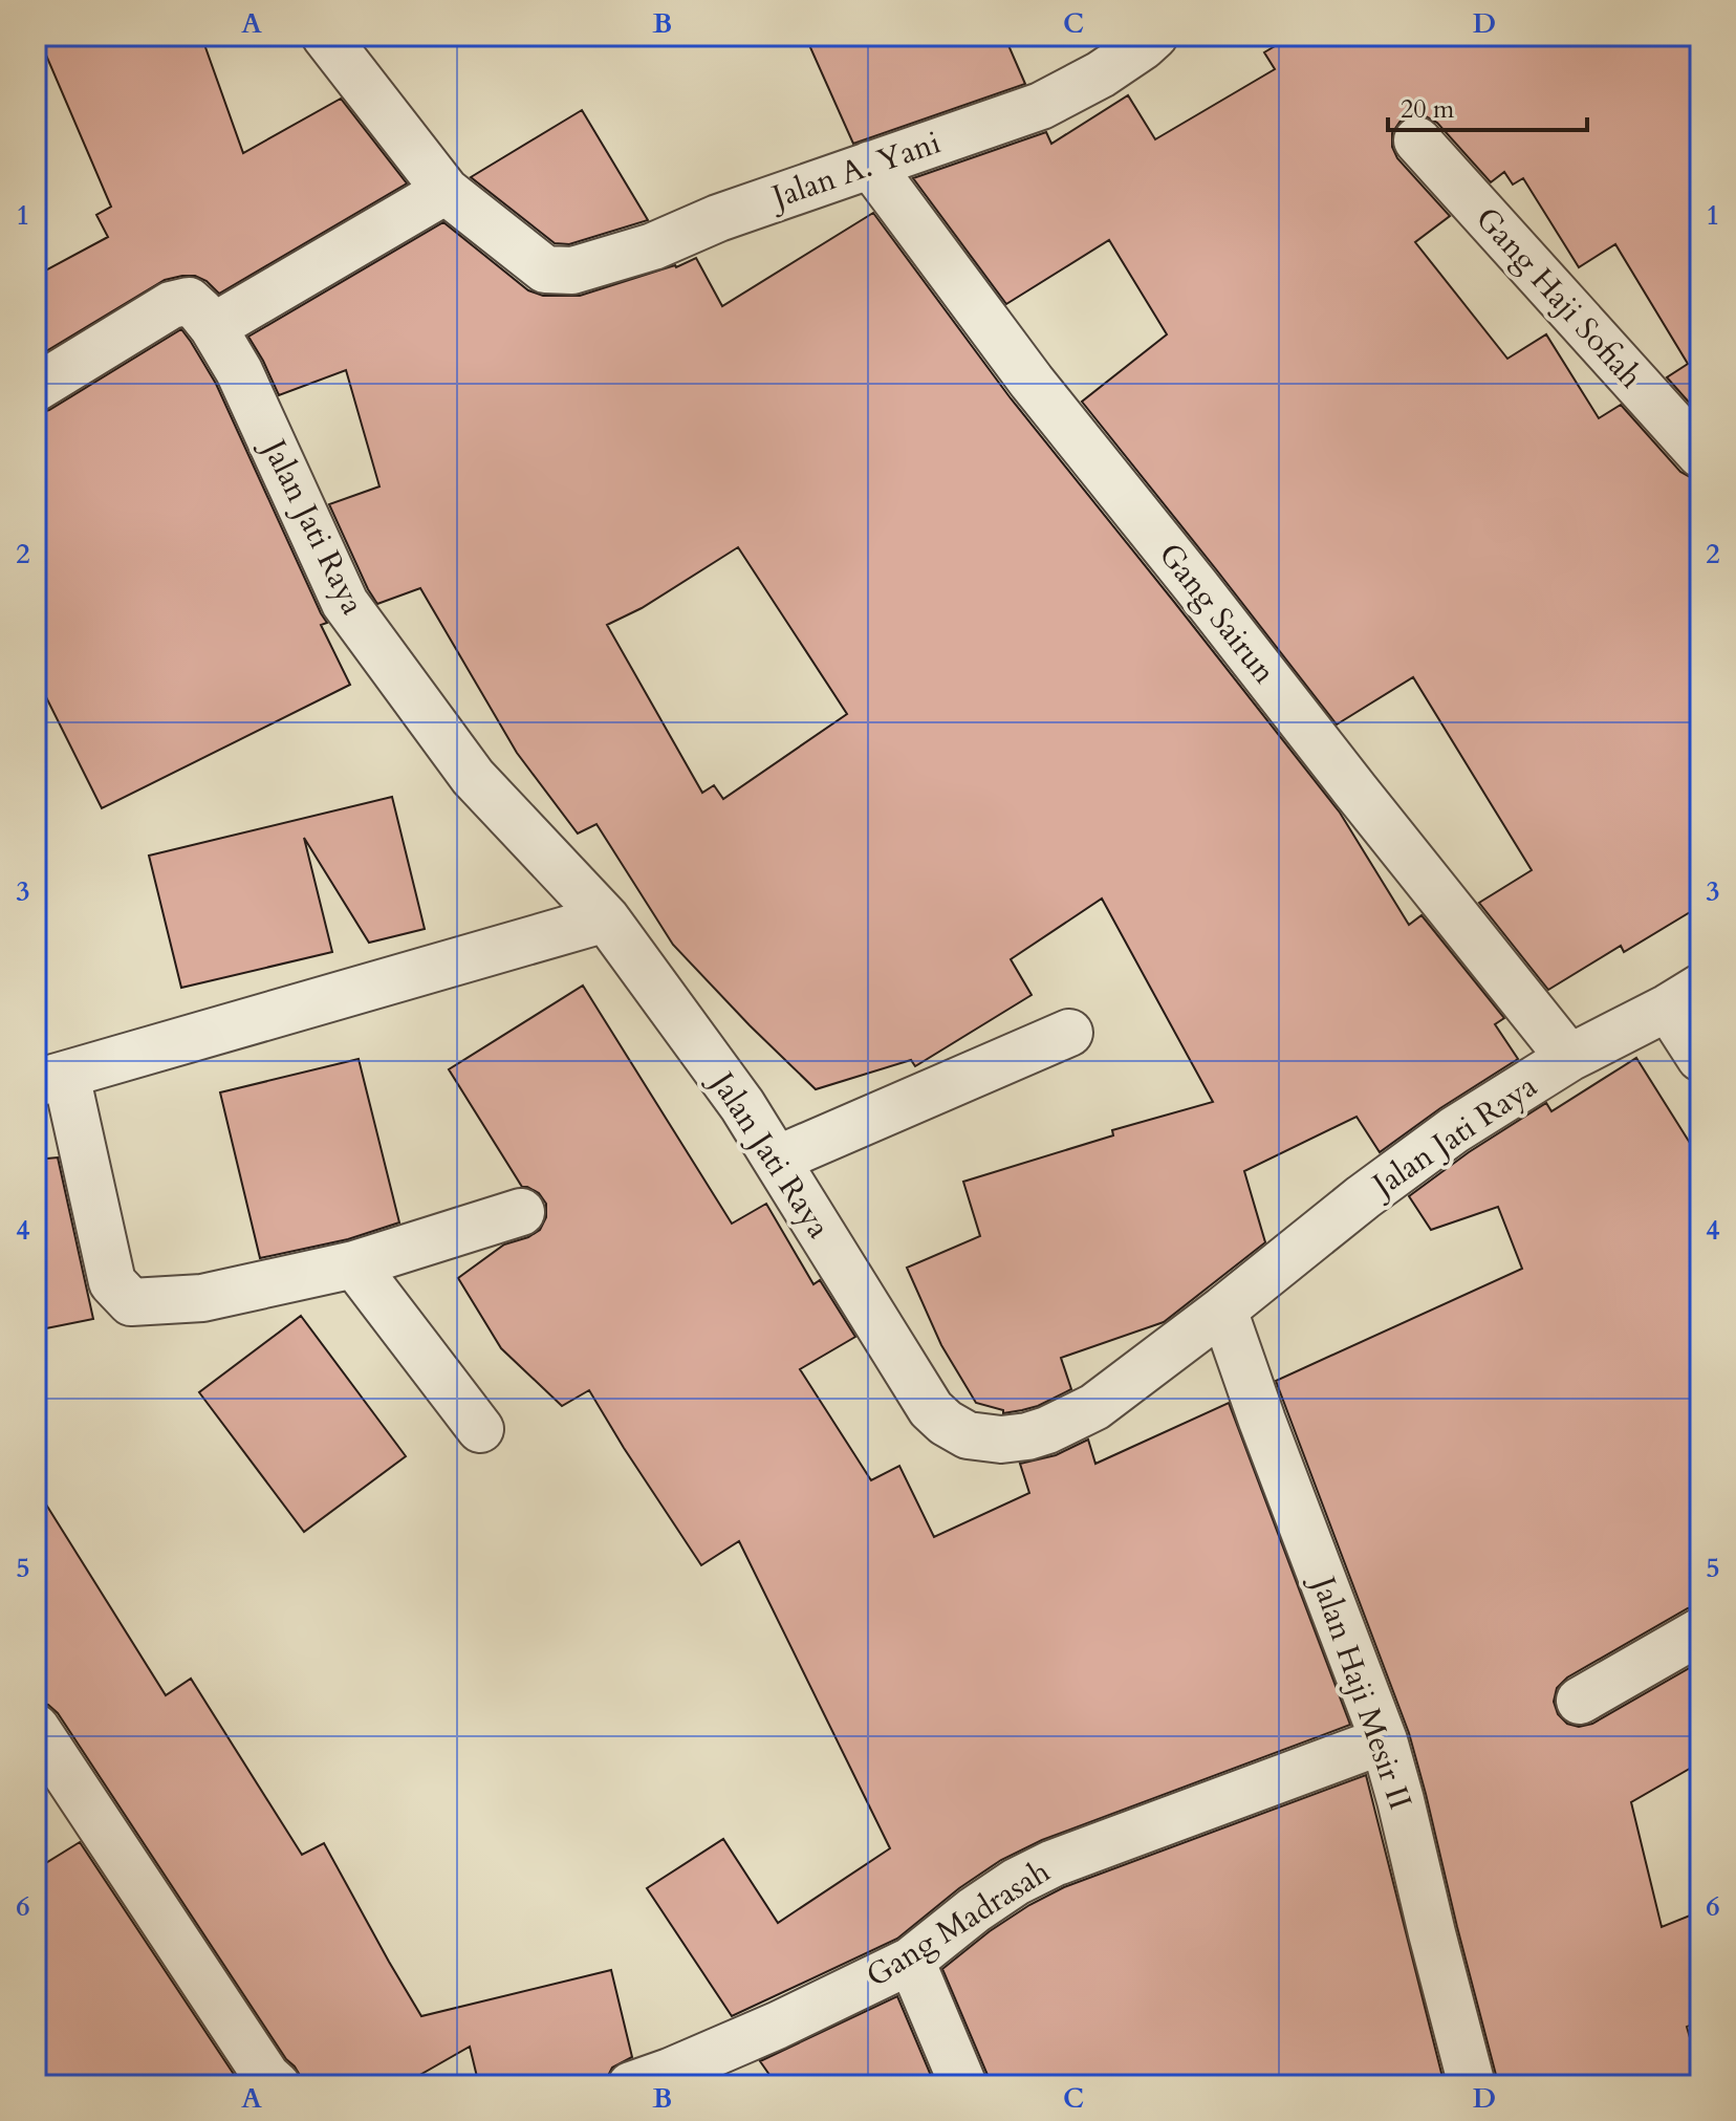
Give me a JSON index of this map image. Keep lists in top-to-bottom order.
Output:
{
  "streets": {
    "street": [
      "Jalan A. Yani",
      "Gang Haji Sofiah",
      "Jalan Jati Raya",
      "Gang Sairun",
      "Jalan Haji Mesir II",
      "Gang Madrasah"
    ]
  },
  "crossings": [
    ["Jalan A. Yani", "Gang Sairun"],
    ["Jalan Jati Raya", "Gang Sairun"],
    ["Jalan Jati Raya", "Jalan Haji Mesir II"],
    ["Jalan Haji Mesir II", "Gang Madrasah"]
  ],
  "scale_bar": "20 m",
  "grid": {
    "columns": [
      "A",
      "B",
      "C",
      "D"
    ],
    "rows": [
      "1",
      "2",
      "3",
      "4",
      "5",
      "6"
    ]
  }
}
